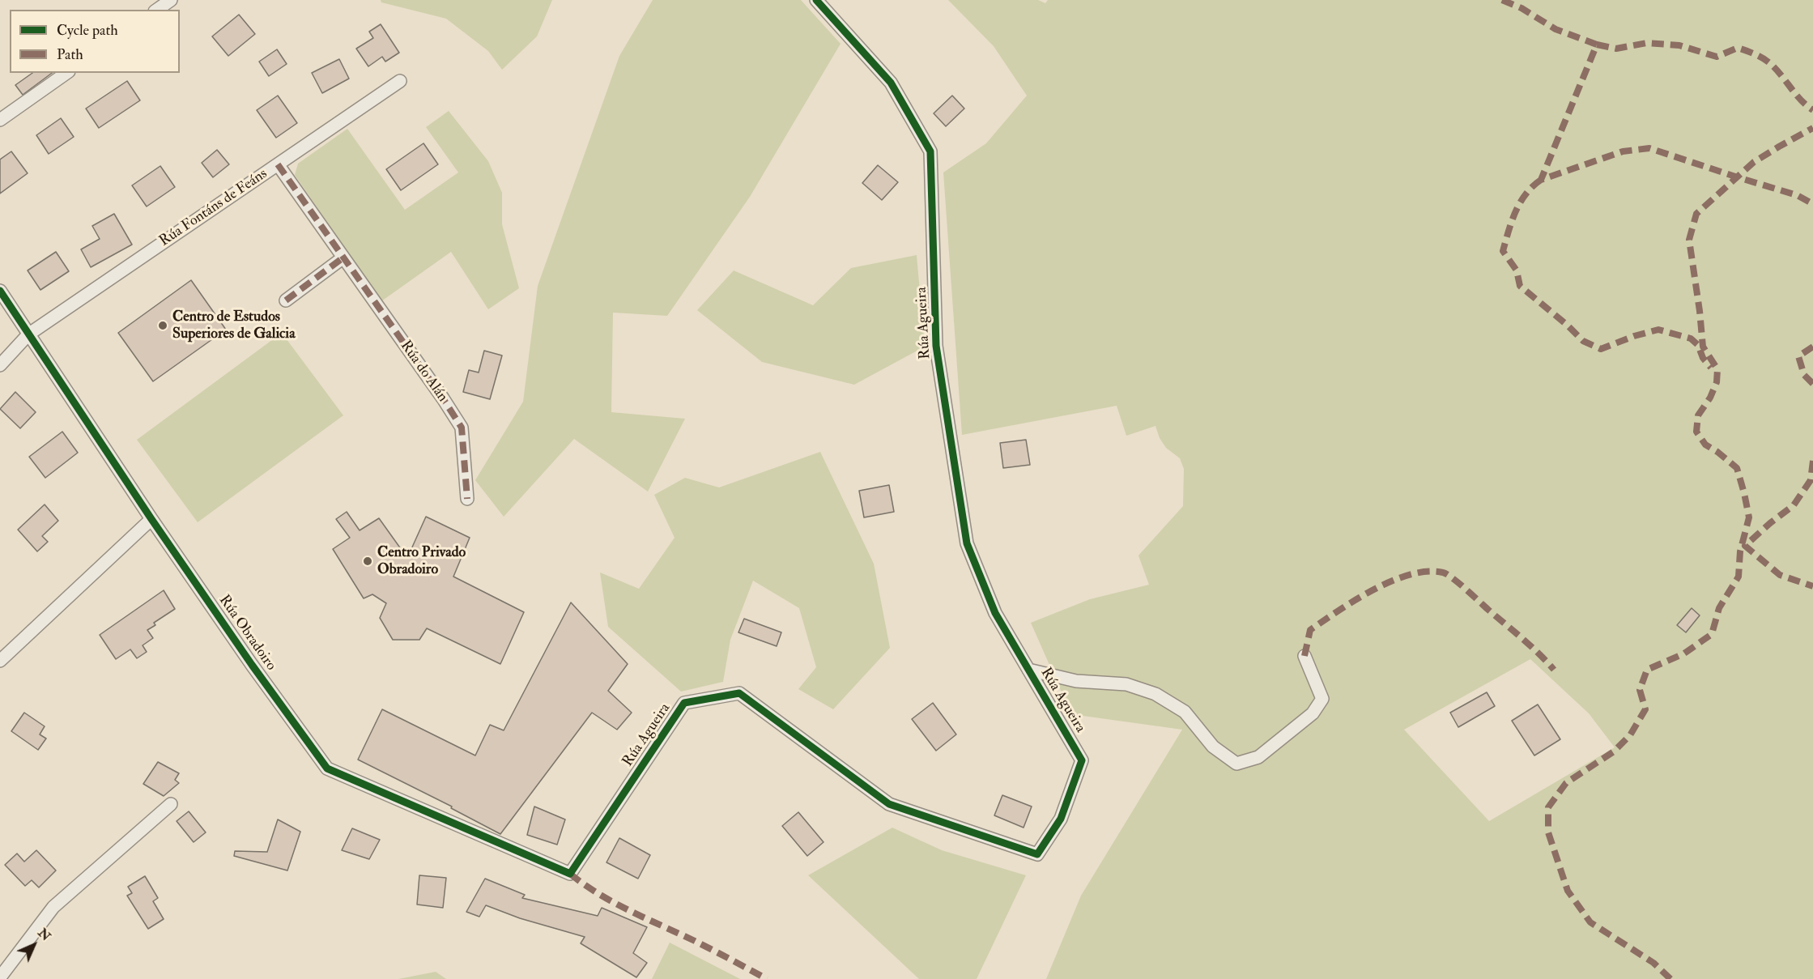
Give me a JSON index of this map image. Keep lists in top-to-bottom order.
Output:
{
  "streets": {
    "street": [
      "Rúa Fontáns de Feáns",
      "Rúa Agueira",
      "Rúa do Alán",
      "Rúa Obradoiro"
    ]
  },
  "crossings": [
    ["Rúa Fontáns de Feáns", "Rúa do Alán"],
    ["Rúa Fontáns de Feáns", "Rúa Obradoiro"],
    ["Rúa Agueira", "Rúa Obradoiro"]
  ],
  "places": ["Centro de Estudos Superiores de Galicia", "Centro Privado Obradoiro"],
  "legend": ["Cycle path", "Path"],
  "north": "top right"
}
